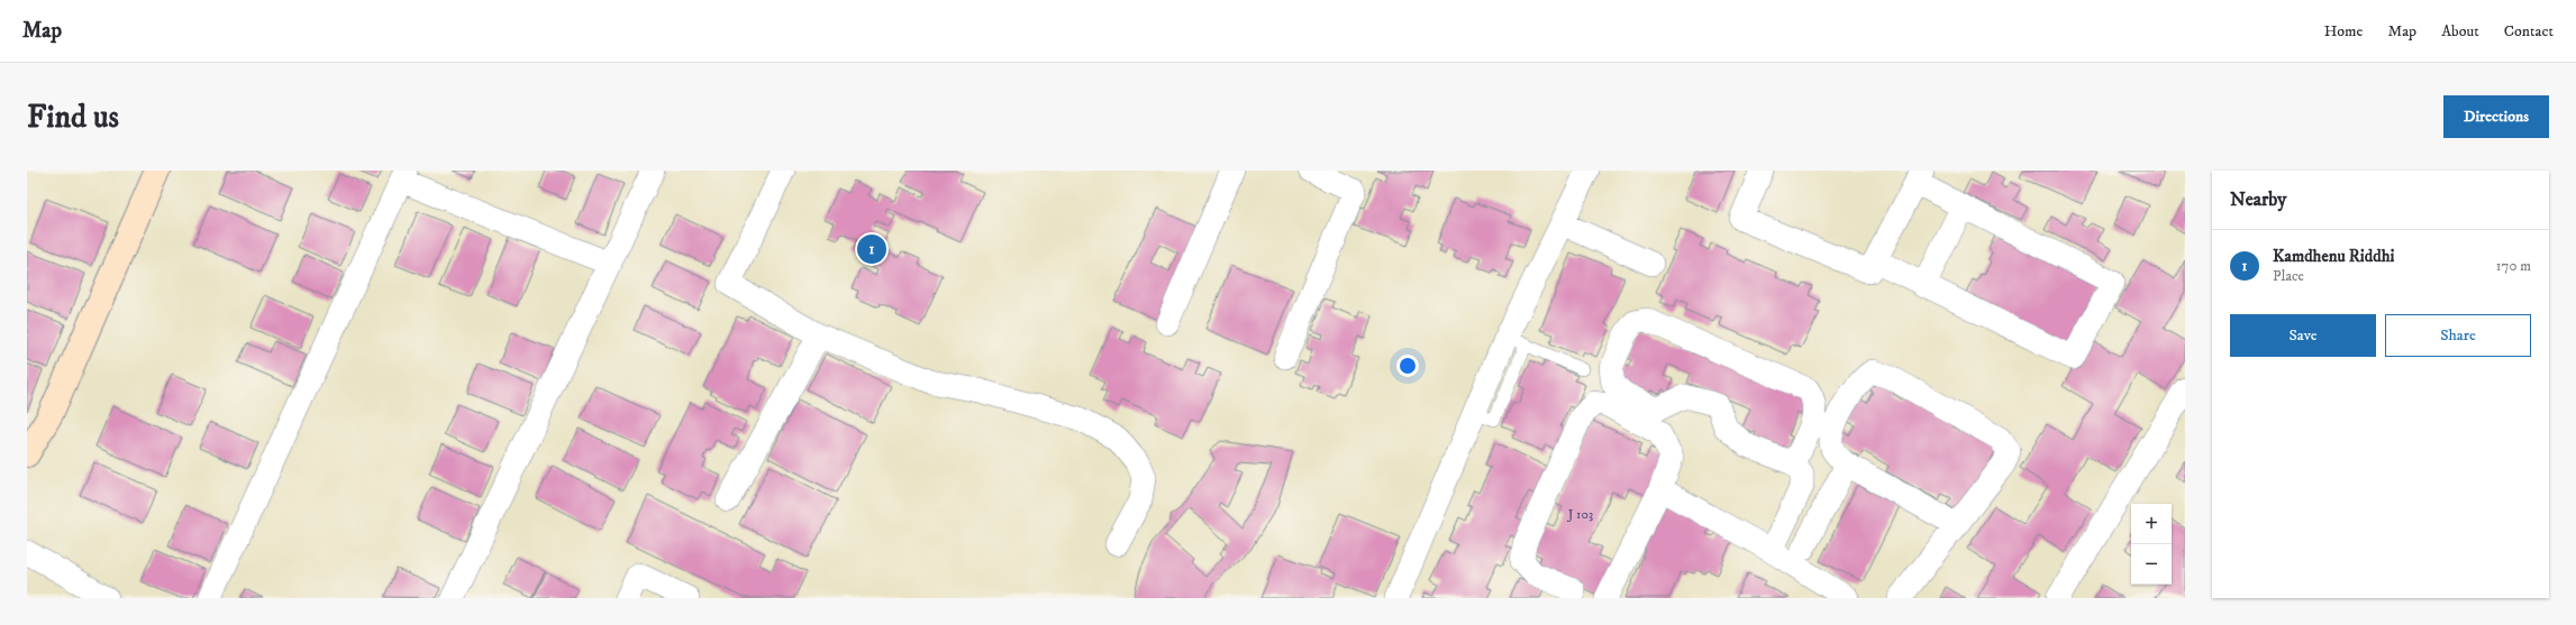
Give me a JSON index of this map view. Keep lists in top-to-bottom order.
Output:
{
  "house_numbers": ["J 103"],
  "page": {
    "header": "Map",
    "nav": [
      "Home",
      "Map",
      "About",
      "Contact"
    ],
    "buttons": [
      "Directions",
      ["Save", "Share"]
    ],
    "title": "Find us",
    "heading": "Nearby",
    "list": [
      {
        "mark": "1",
        "name": "Kamdhenu Riddhi",
        "note": "Place",
        "value": "170 m"
      }
    ],
    "pins": "1",
    "map_buttons": ["+", "−"]
  }
}
